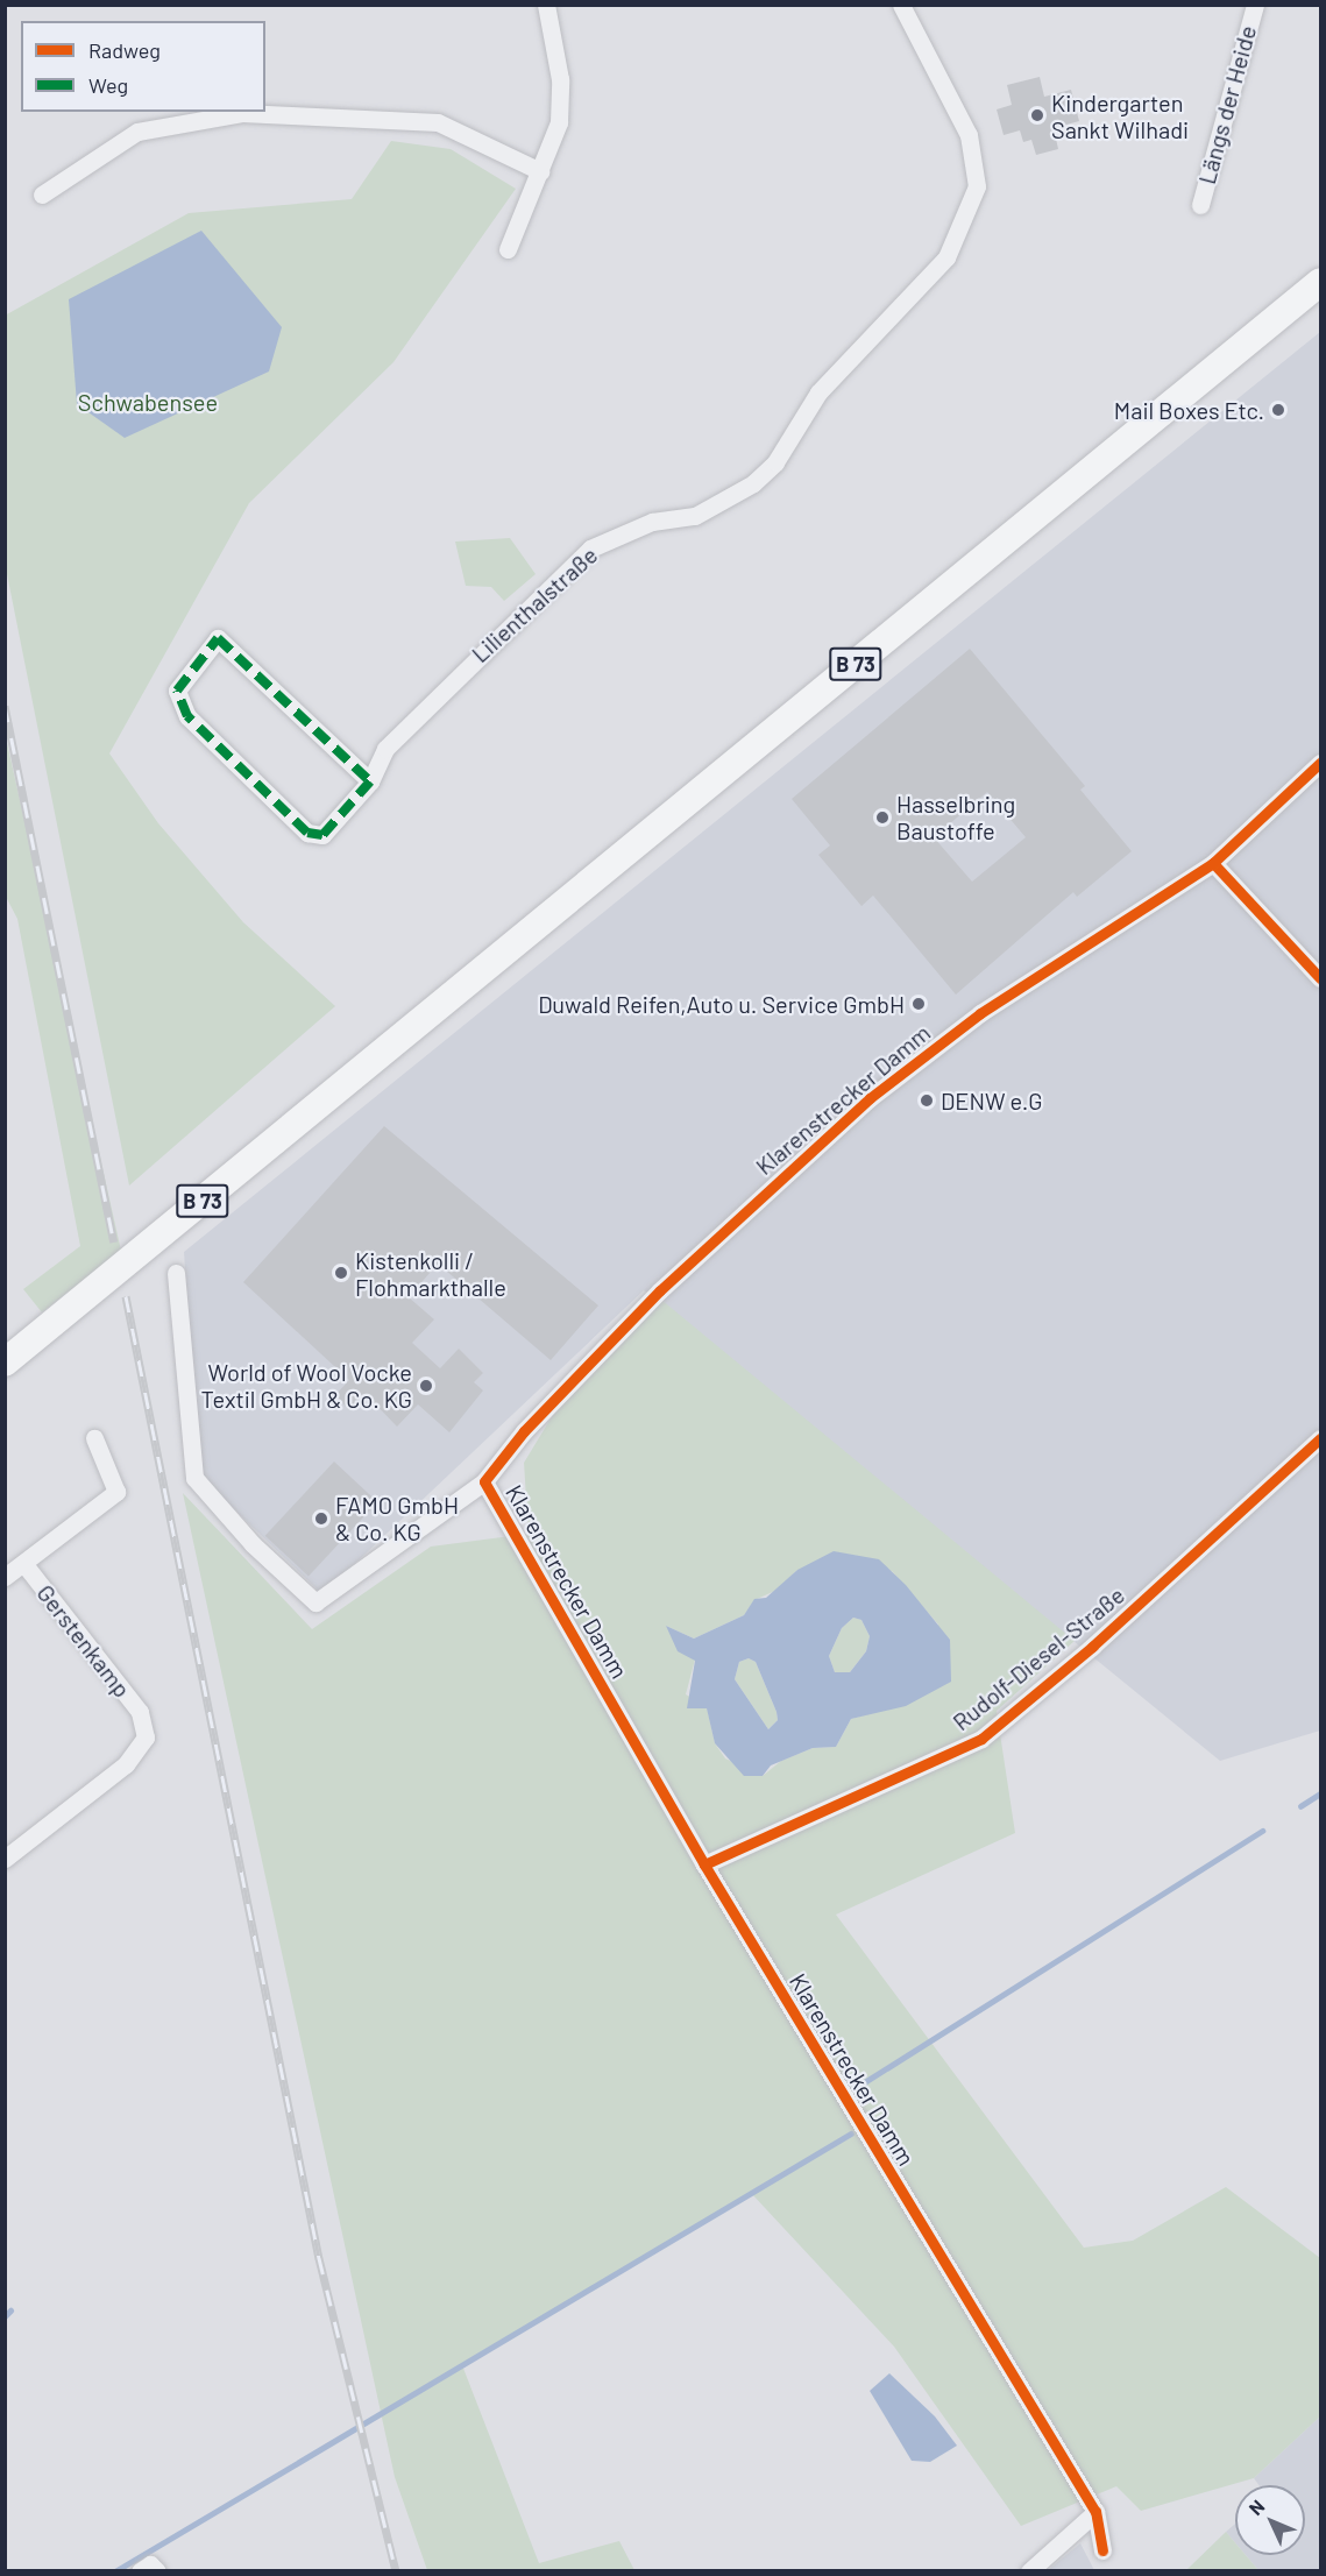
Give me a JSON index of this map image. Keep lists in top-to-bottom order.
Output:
{
  "streets": {
    "main road": ["B 73"],
    "street": [
      "Längs der Heide",
      "Lilienthalstraße",
      "Klarenstrecker Damm",
      "Gerstenkamp",
      "Rudolf-Diesel-Straße"
    ]
  },
  "crossings": [
    ["Klarenstrecker Damm", "Rudolf-Diesel-Straße"]
  ],
  "parks": ["Schwabensee"],
  "places": [
    "Kindergarten Sankt Wilhadi",
    "Mail Boxes Etc.",
    "Hasselbring Baustoffe",
    "Duwald Reifen,Auto u. Service GmbH",
    "DENW e.G",
    "Kistenkolli / Flohmarkthalle",
    "World of Wool Vocke Textil GmbH & Co. KG",
    "FAMO GmbH & Co. KG"
  ],
  "legend": ["Radweg", "Weg"],
  "north": "top left"
}
